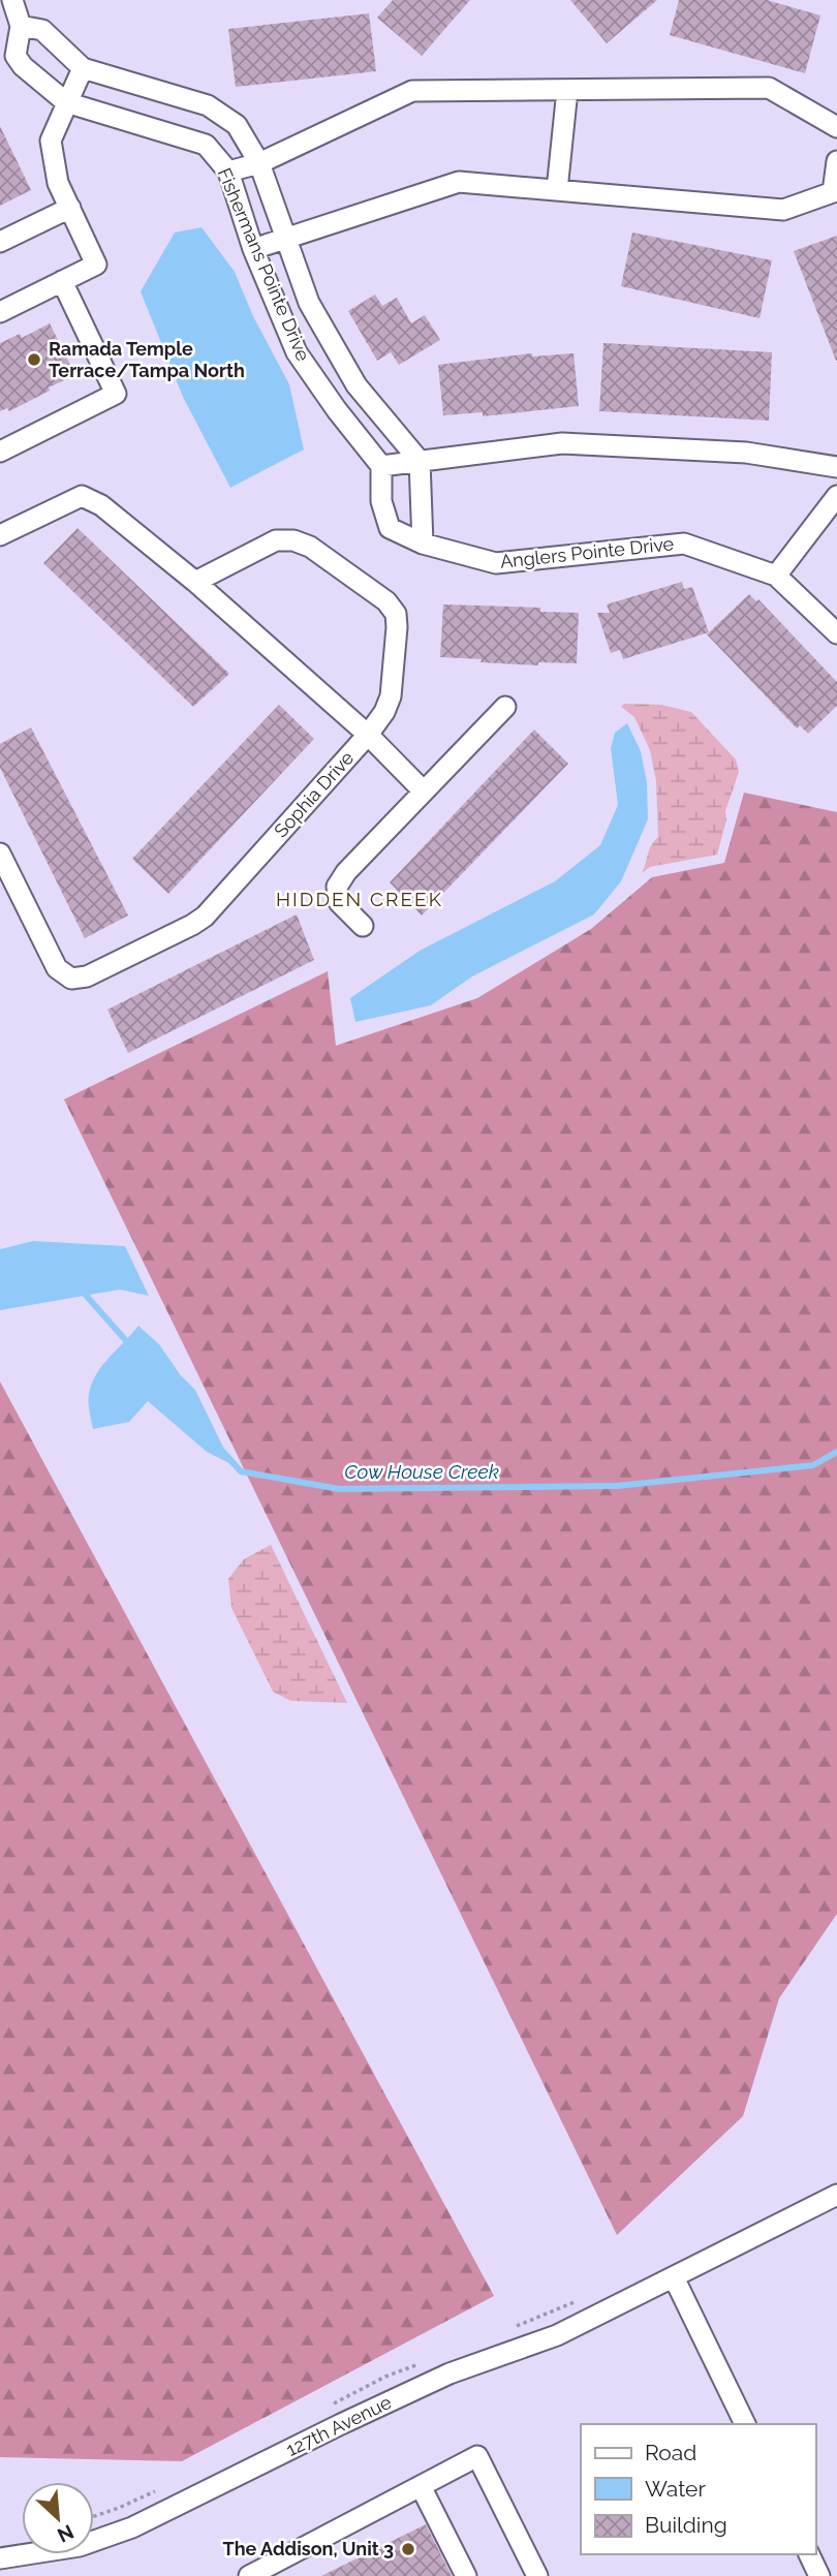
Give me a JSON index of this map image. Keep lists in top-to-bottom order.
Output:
{
  "streets": {
    "street": [
      "Fishermans Pointe Drive",
      "Anglers Pointe Drive",
      "Sophia Drive",
      "127th Avenue"
    ]
  },
  "districts": ["HIDDEN CREEK"],
  "water": ["Cow House Creek"],
  "places": ["Ramada Temple Terrace/Tampa North", "The Addison, Unit 3"],
  "legend": ["Road", "Water", "Building"],
  "north": "bottom right"
}
